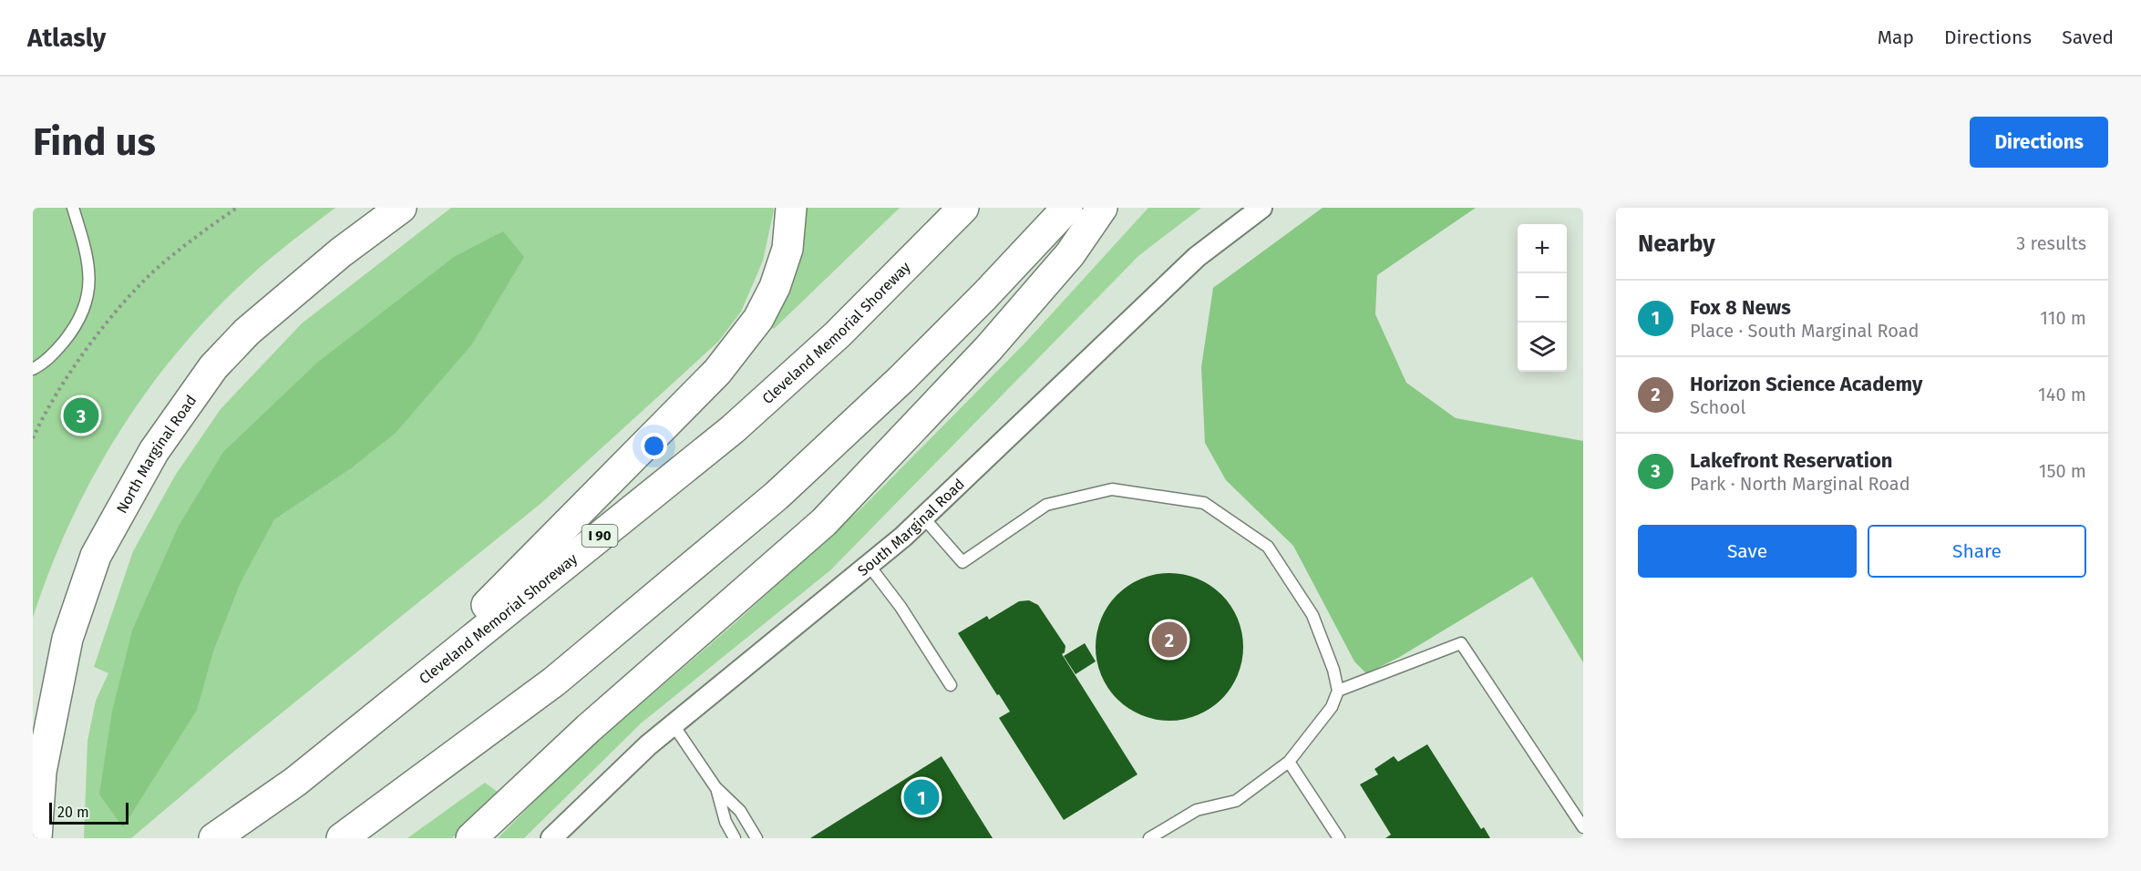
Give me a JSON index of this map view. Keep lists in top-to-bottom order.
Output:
{
  "streets": {
    "main road": ["Cleveland Memorial Shoreway", "North Marginal Road", "I 90"],
    "street": ["South Marginal Road"]
  },
  "scale_bar": "20 m",
  "page": {
    "header": "Atlasly",
    "nav": ["Map", "Directions", "Saved"],
    "buttons": [
      "Directions",
      ["Save", "Share"]
    ],
    "title": "Find us",
    "heading": ["Nearby", "3 results"],
    "map_buttons": ["+", "−"],
    "list": [
      {
        "mark": "1",
        "name": "Fox 8 News",
        "note": "Place · South Marginal Road",
        "value": "110 m"
      },
      {
        "mark": "2",
        "name": "Horizon Science Academy",
        "note": "School",
        "value": "140 m"
      },
      {
        "mark": "3",
        "name": "Lakefront Reservation",
        "note": "Park · North Marginal Road",
        "value": "150 m"
      }
    ],
    "pins": ["3", "2", "1"],
    "scale": "20 m"
  }
}
